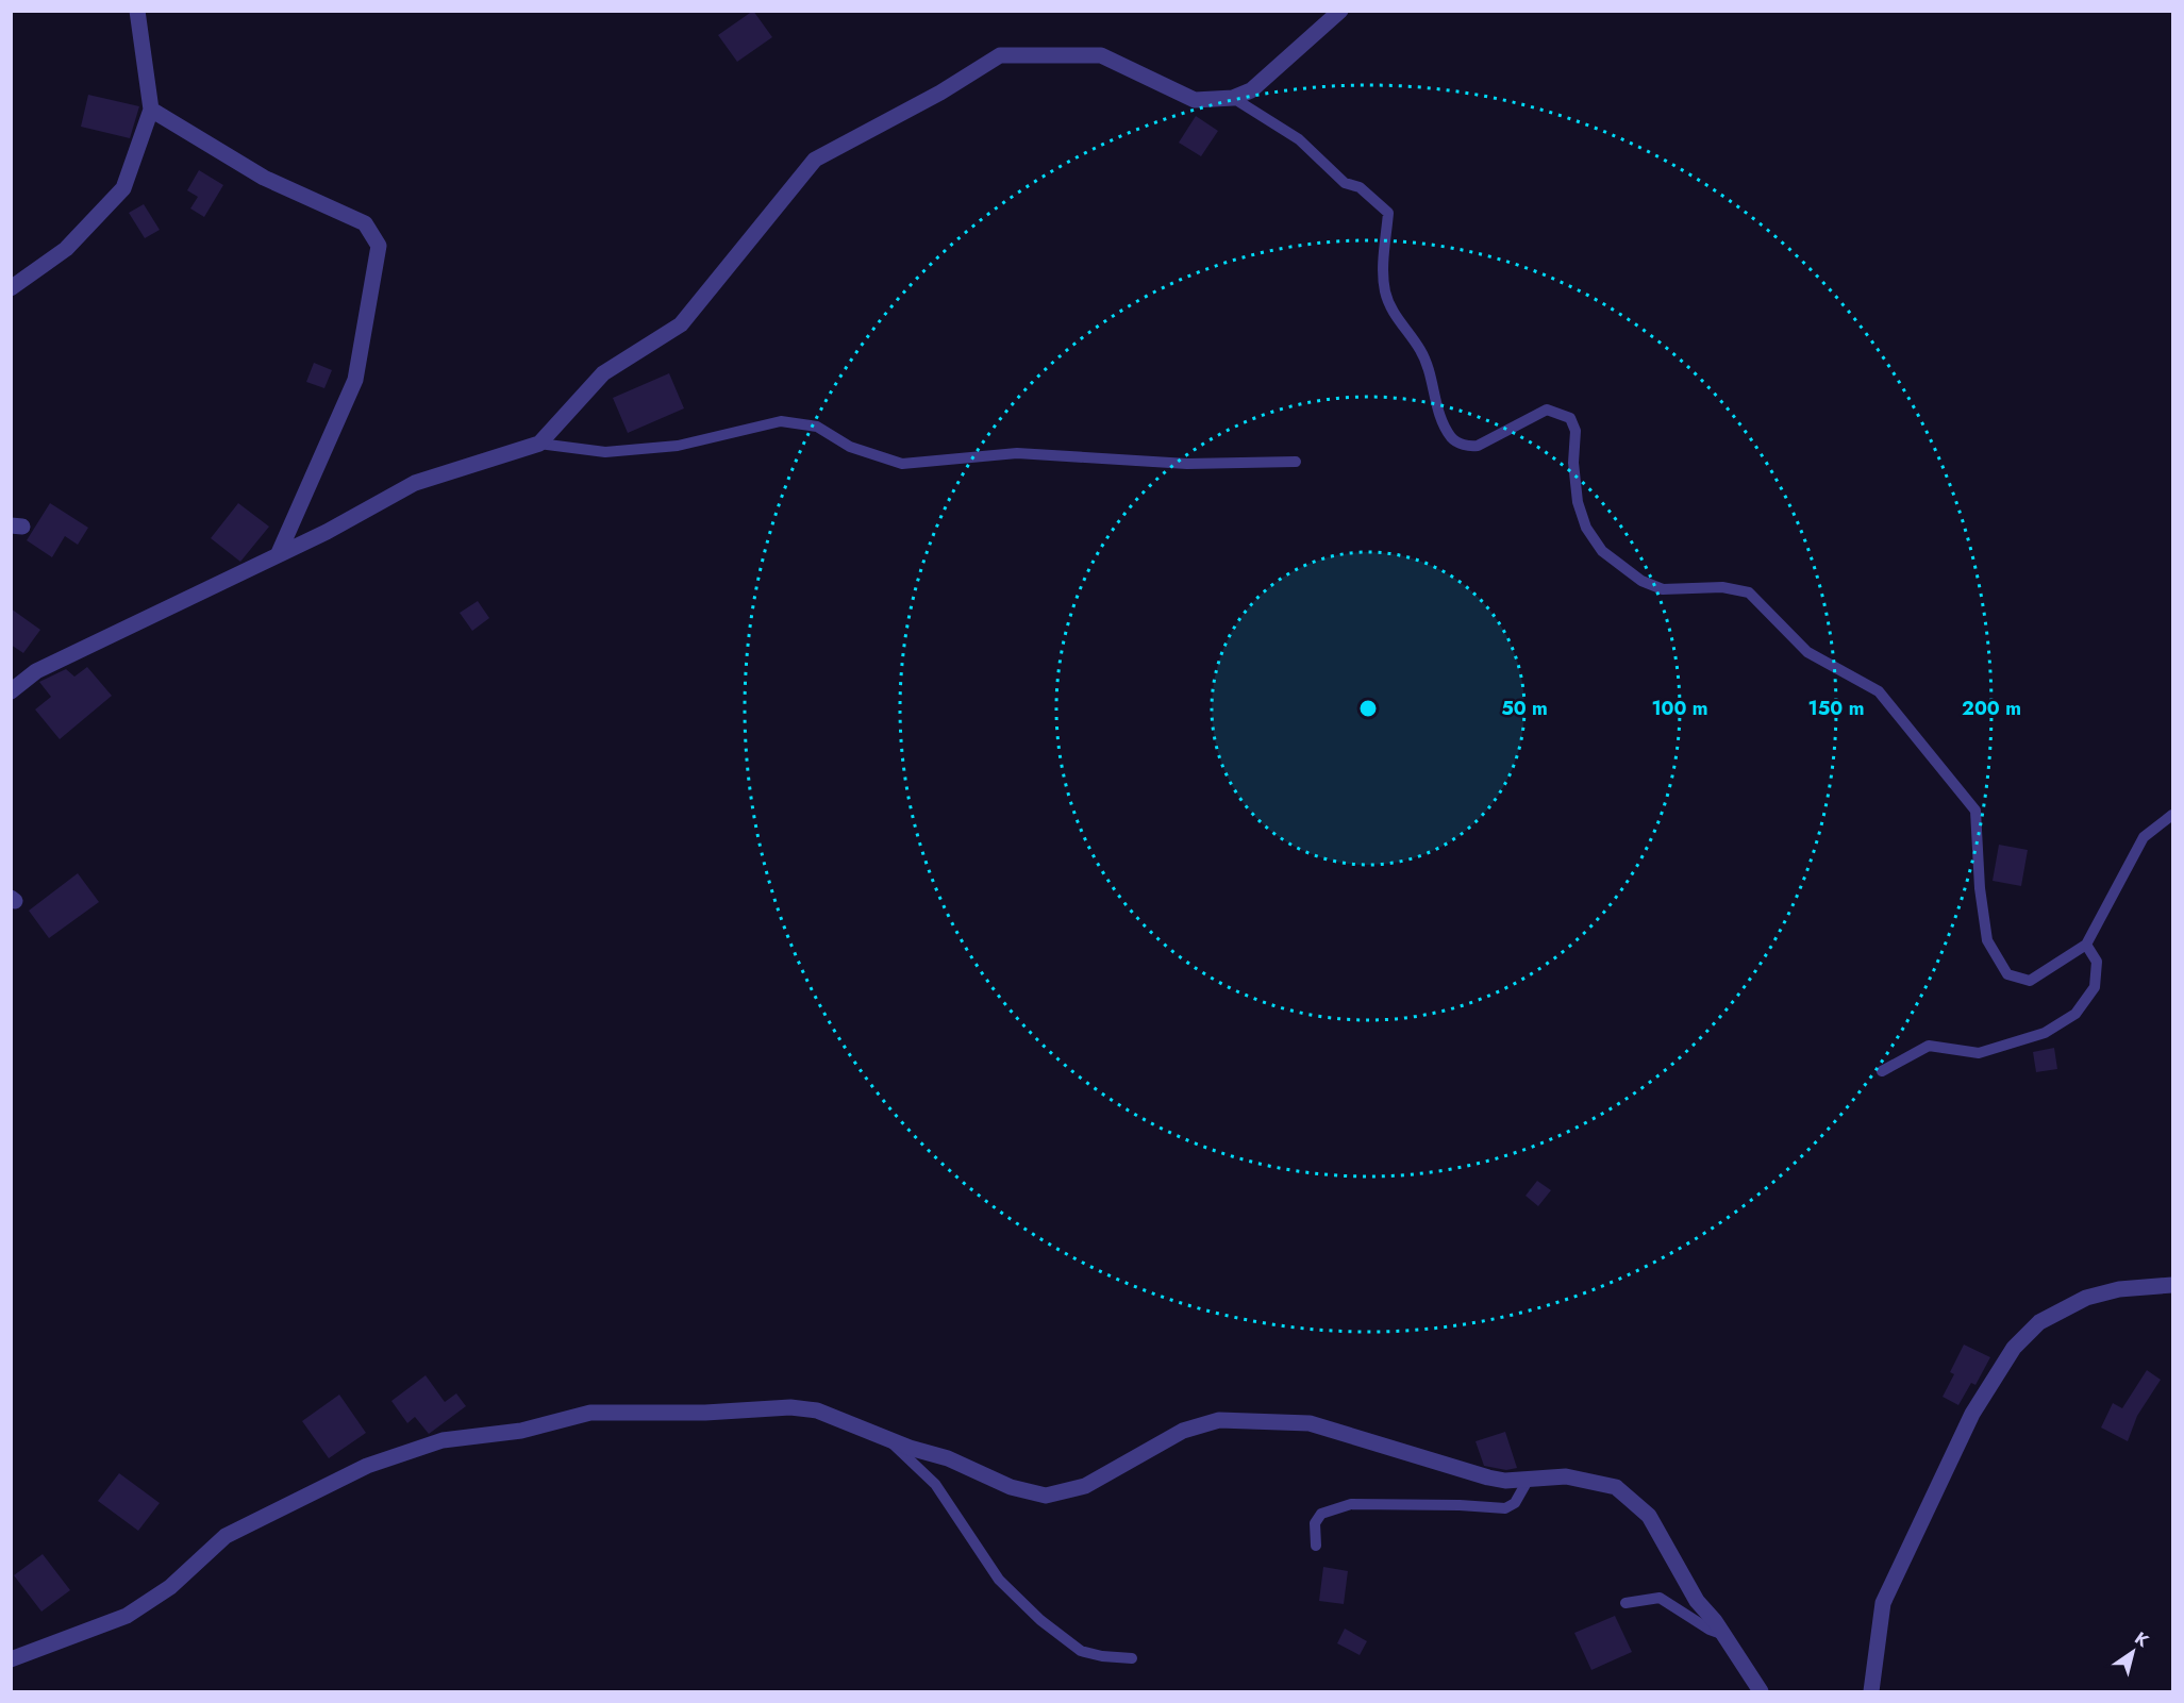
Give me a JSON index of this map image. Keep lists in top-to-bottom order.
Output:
{
  "north": "top right",
  "rings": [
    "50 m",
    "100 m",
    "150 m",
    "200 m"
  ]
}
